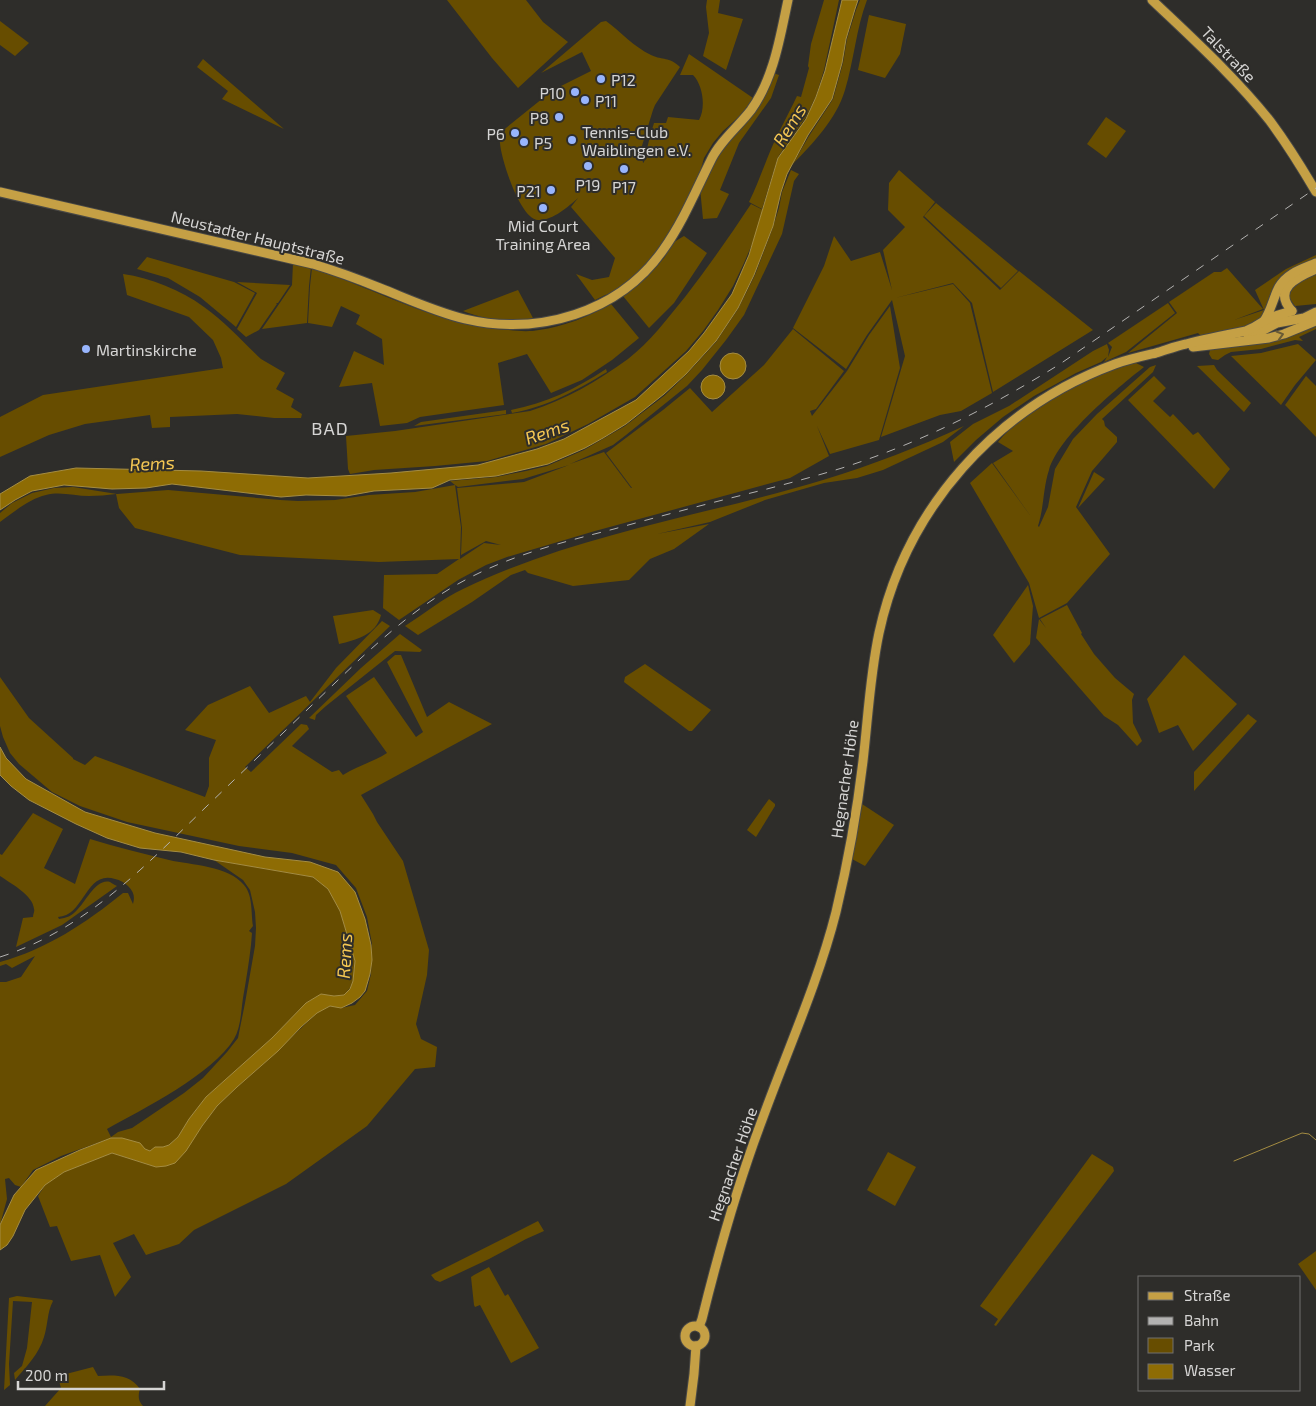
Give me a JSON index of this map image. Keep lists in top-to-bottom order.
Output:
{
  "streets": {
    "main road": ["Talstraße", "Neustadter Hauptstraße", "Hegnacher Höhe"]
  },
  "districts": ["BAD"],
  "water": ["Rems"],
  "places": [
    "P12",
    "P10",
    "P11",
    "P8",
    "P6",
    "Tennis-Club Waiblingen e.V.",
    "P5",
    "P19",
    "P17",
    "P21",
    "Mid Court Training Area",
    "Martinskirche"
  ],
  "legend": [
    "Straße",
    "Bahn",
    "Park",
    "Wasser"
  ],
  "scale_bar": "200 m"
}
